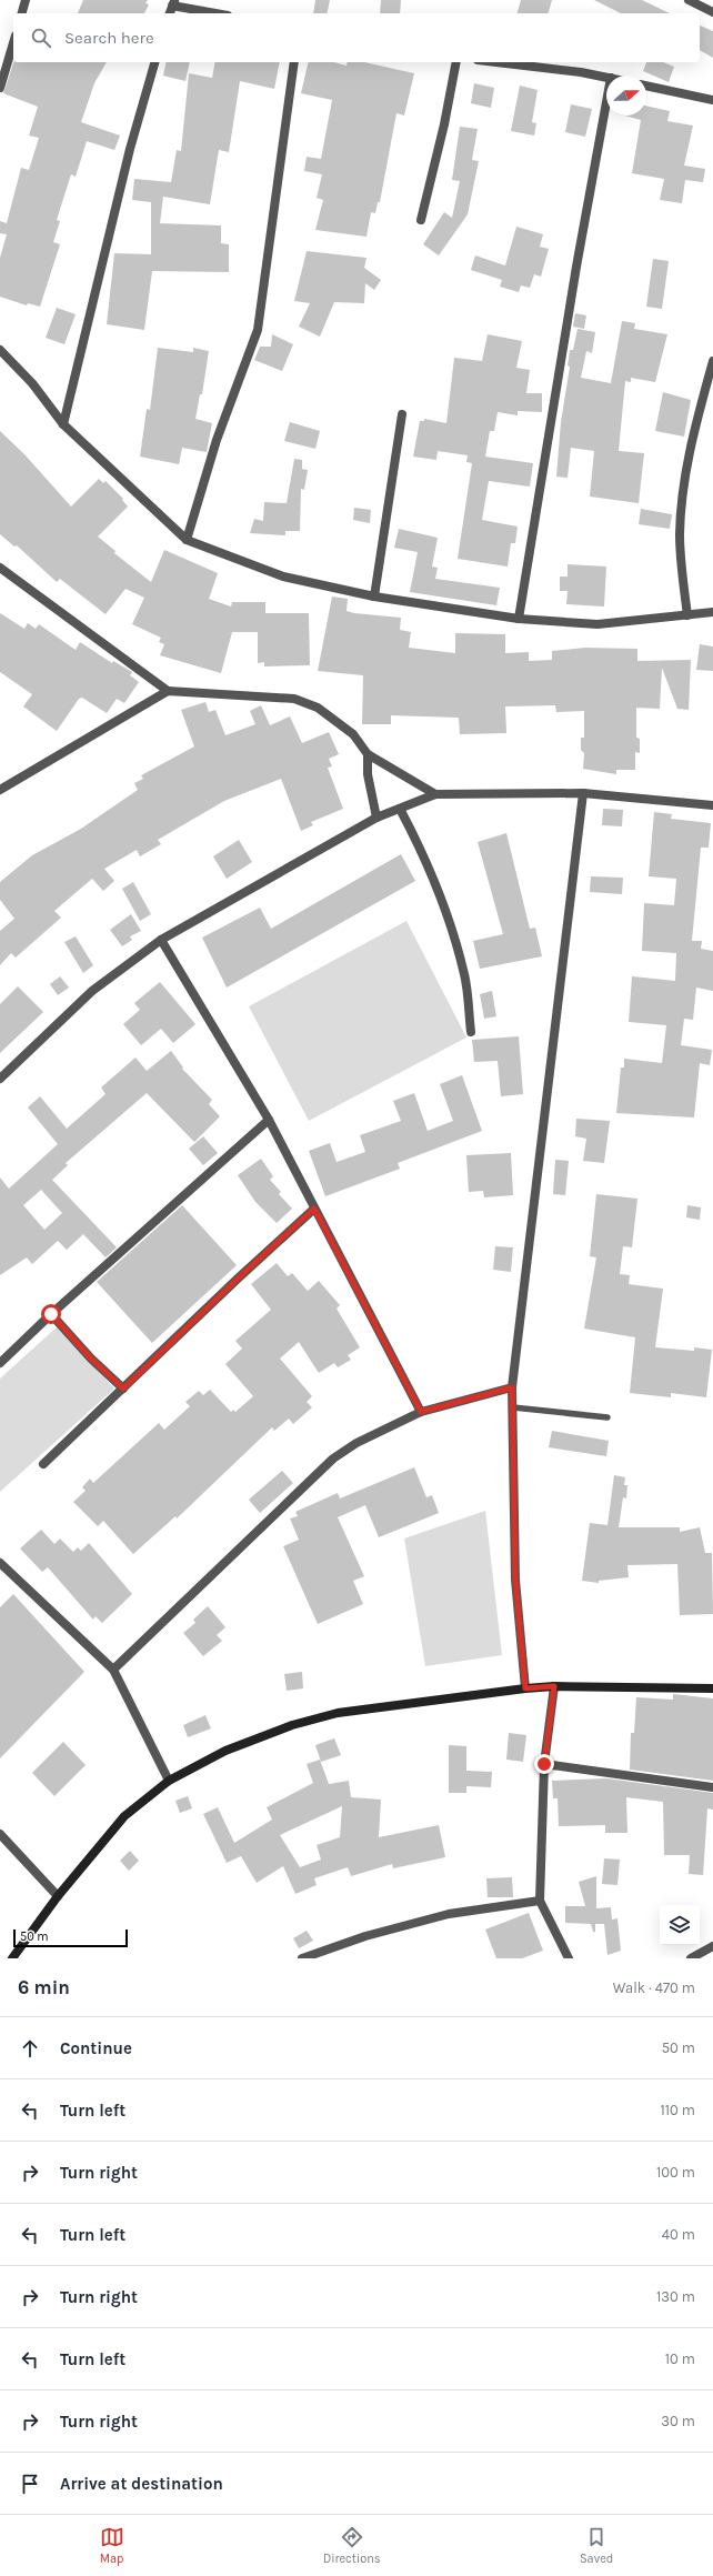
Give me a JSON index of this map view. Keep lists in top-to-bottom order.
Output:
{
  "scale_bar": "50 m",
  "north": "right",
  "page": {
    "search": "Search here",
    "scale": "50 m",
    "heading": ["6 min", "Walk · 470 m"],
    "list": [
      ["Continue", "50 m"],
      ["Turn left", "110 m"],
      ["Turn right", "100 m"],
      ["Turn left", "40 m"],
      ["Turn right", "130 m"],
      ["Turn left", "10 m"],
      ["Turn right", "30 m"],
      "Arrive at destination"
    ],
    "nav": ["Map", "Directions", "Saved"]
  }
}
